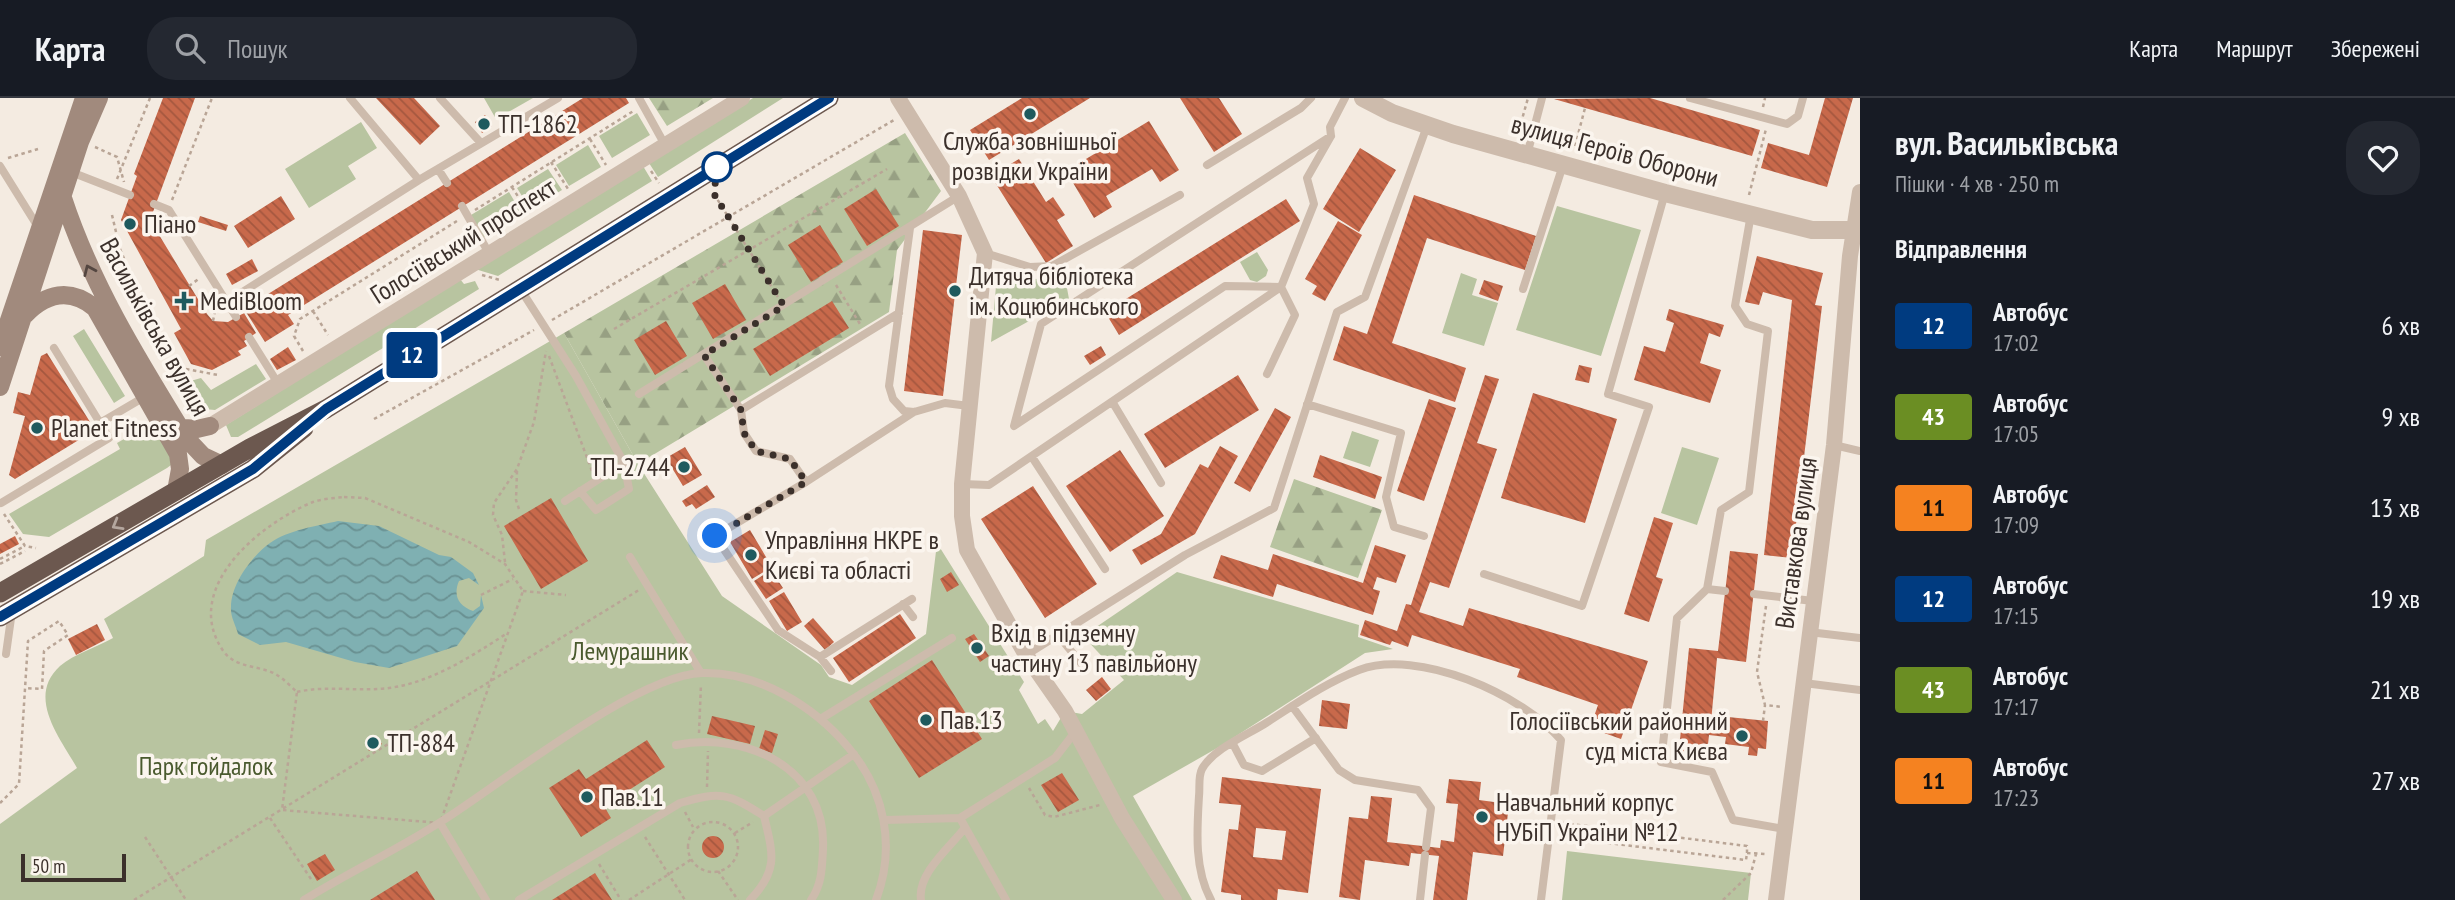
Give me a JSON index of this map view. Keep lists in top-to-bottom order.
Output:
{
  "streets": {
    "main road": ["Васильківська вулиця"],
    "street": ["вулиця Героїв Оборони", "Голосіївський проспект", "Виставкова вулиця"]
  },
  "crossings": [
    ["вулиця Героїв Оборони", "Виставкова вулиця"]
  ],
  "parks": ["Лемурашник", "Парк гойдалок"],
  "places": {
    "other": [
      "Служба зовнішньої розвідки України",
      "ТП-1862",
      "Піано",
      "Дитяча бібліотека ім. Коцюбинського",
      "Planet Fitness",
      "ТП-2744",
      "Управління НКРЕ в Києві та області",
      "Вхід в підземну частину 13 павільйону",
      "Пав.13",
      "Голосіївський районний суд міста Києва",
      "ТП-884",
      "Пав.11",
      "Навчальний корпус НУБіП України №12"
    ],
    "health": ["MediBloom"]
  },
  "lines": ["bus line 12"],
  "scale_bar": "50 m",
  "page": {
    "header": "Карта",
    "search": "Пошук",
    "nav": ["Карта", "Маршрут", "Збережені"],
    "on_map": "12",
    "heading": [
      ["вул. Васильківська", "Пішки · 4 хв · 250 m"],
      "Відправлення"
    ],
    "list": [
      {
        "mark": "12",
        "name": "Автобус",
        "note": "17:02",
        "value": "6 хв"
      },
      {
        "mark": "43",
        "name": "Автобус",
        "note": "17:05",
        "value": "9 хв"
      },
      {
        "mark": "11",
        "name": "Автобус",
        "note": "17:09",
        "value": "13 хв"
      },
      {
        "mark": "12",
        "name": "Автобус",
        "note": "17:15",
        "value": "19 хв"
      },
      {
        "mark": "43",
        "name": "Автобус",
        "note": "17:17",
        "value": "21 хв"
      },
      {
        "mark": "11",
        "name": "Автобус",
        "note": "17:23",
        "value": "27 хв"
      }
    ],
    "scale": "50 m"
  }
}
